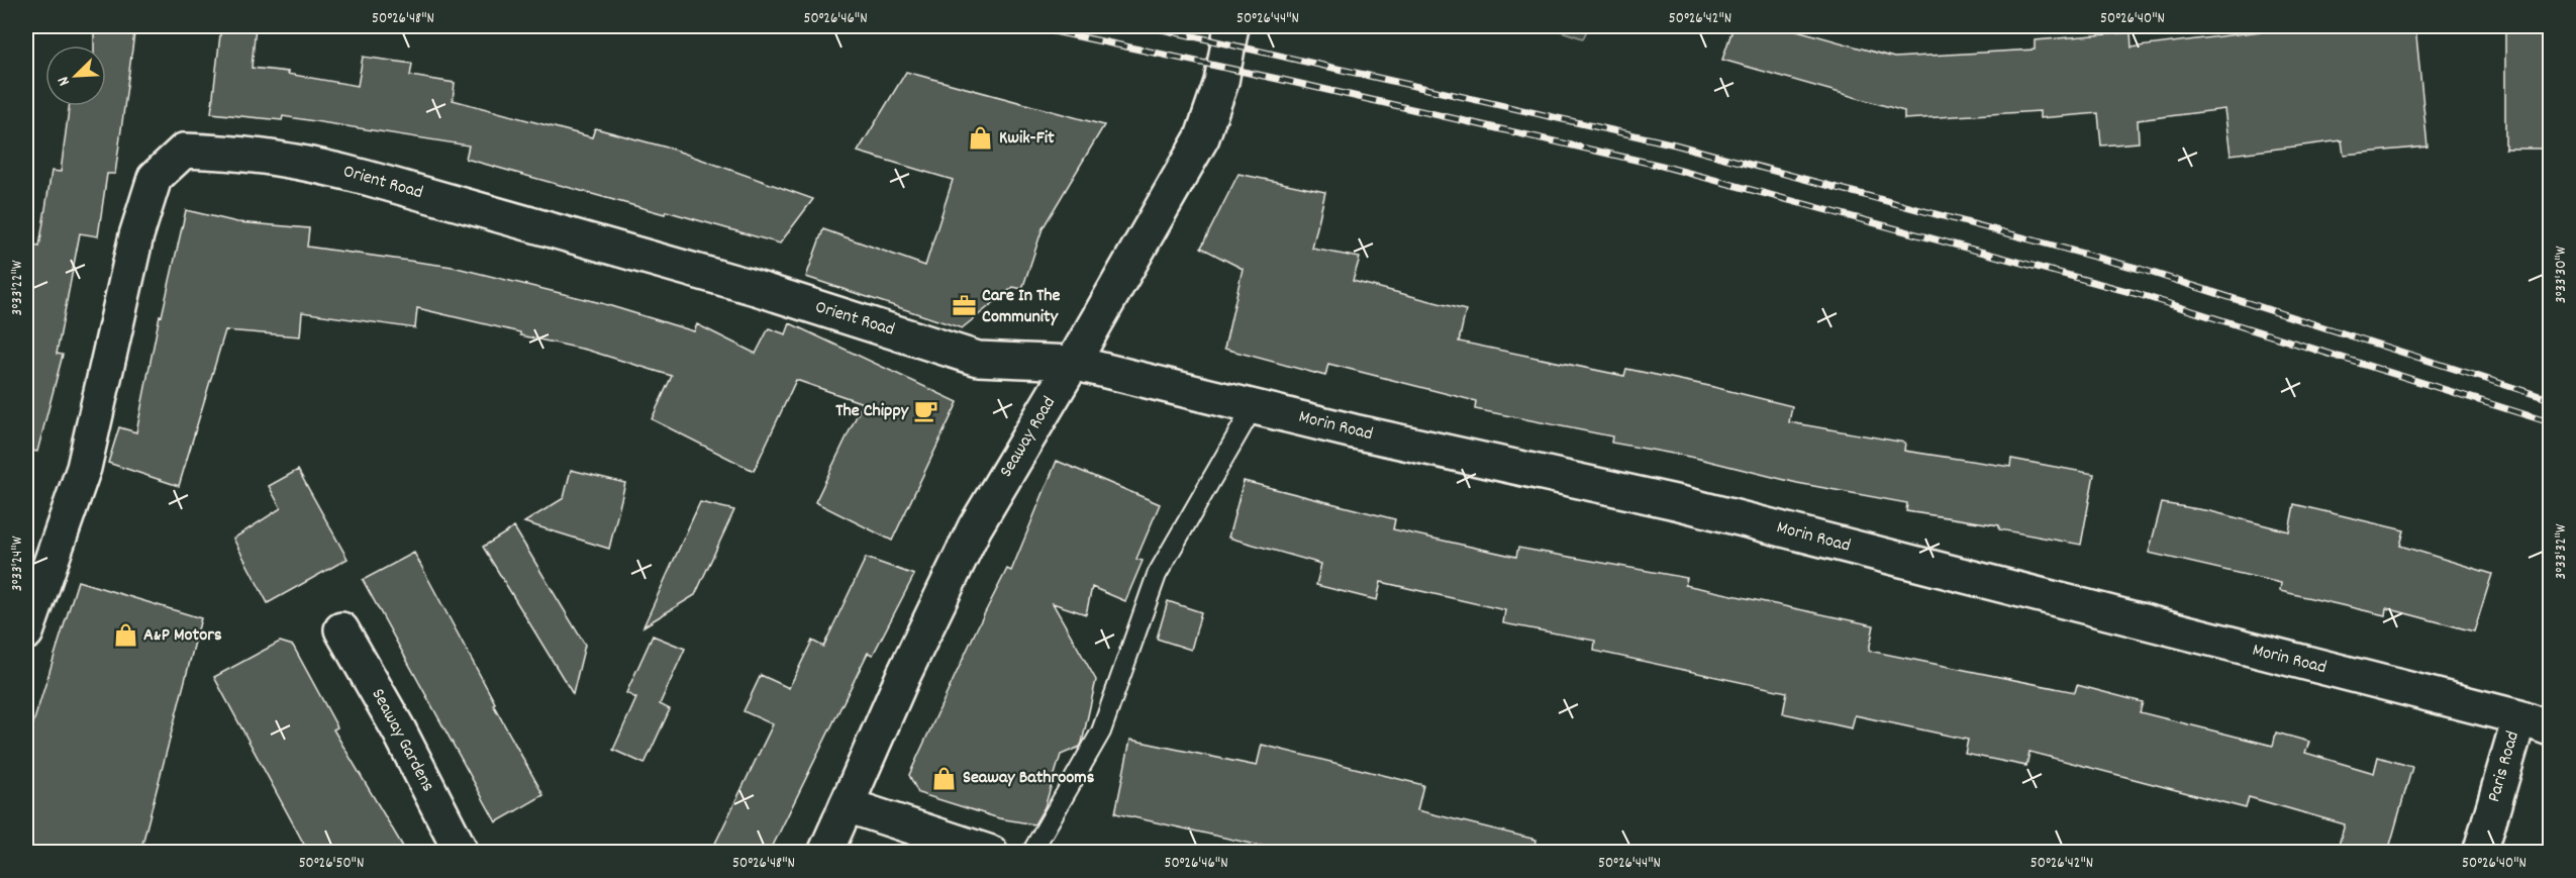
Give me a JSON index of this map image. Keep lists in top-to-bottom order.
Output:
{
  "streets": {
    "street": [
      "Orient Road",
      "Morin Road",
      "Seaway Road",
      "Seaway Gardens",
      "Paris Road"
    ]
  },
  "crossings": [
    ["Orient Road", "Morin Road"],
    ["Orient Road", "Seaway Road"],
    ["Morin Road", "Seaway Road"],
    ["Morin Road", "Paris Road"]
  ],
  "places": {
    "shop": ["Kwik-Fit", "A&P Motors", "Seaway Bathrooms"],
    "office": ["Care In The Community"],
    "cafe": ["The Chippy"]
  },
  "north": "bottom left",
  "coordinates": [
    "50°26'48\"N",
    "50°26'46\"N",
    "50°26'44\"N",
    "50°26'42\"N",
    "50°26'40\"N",
    "3°33'30\"W",
    "3°33'22\"W",
    "3°33'32\"W",
    "3°33'24\"W",
    "50°26'50\"N"
  ]
}
